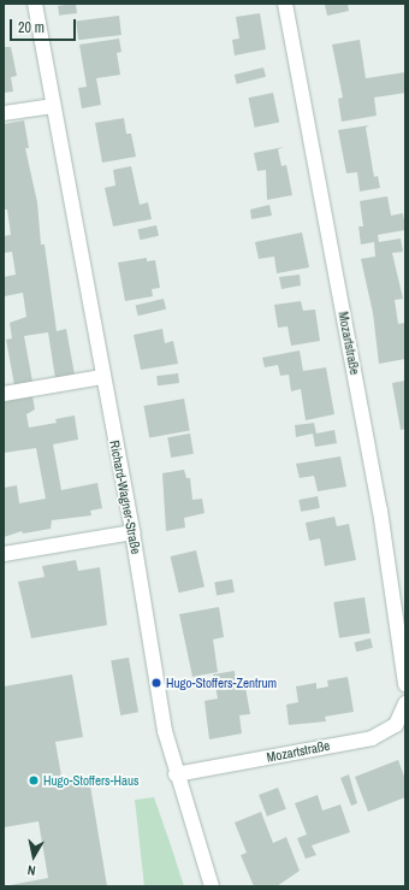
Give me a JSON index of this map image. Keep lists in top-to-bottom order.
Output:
{
  "streets": {
    "street": ["Mozartstraße", "Richard-Wagner-Straße"]
  },
  "crossings": [
    ["Mozartstraße", "Richard-Wagner-Straße"]
  ],
  "places": ["Hugo-Stoffers-Zentrum", "Hugo-Stoffers-Haus"],
  "scale_bar": "20 m",
  "north": "bottom"
}
